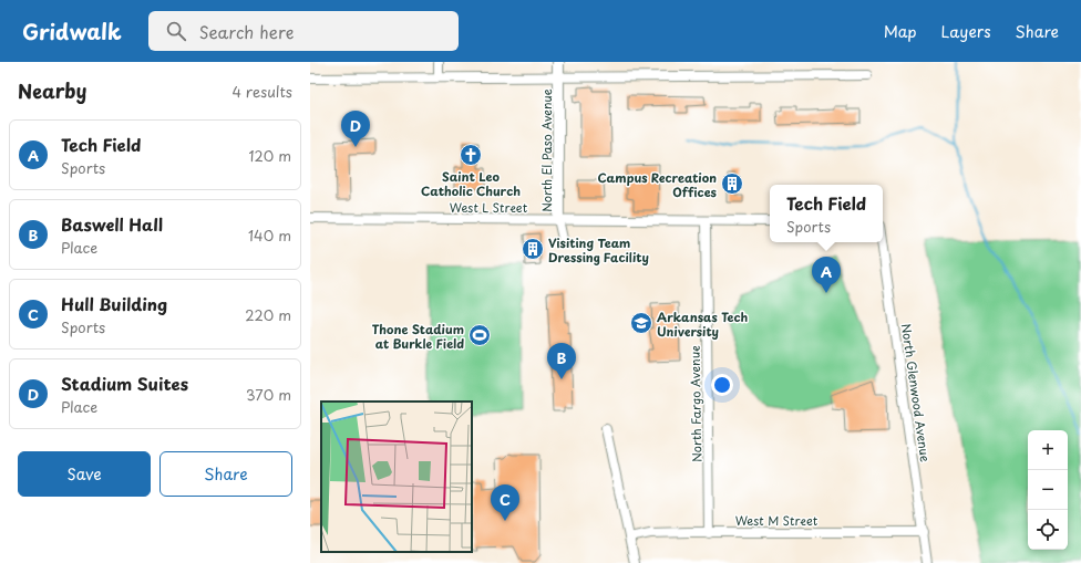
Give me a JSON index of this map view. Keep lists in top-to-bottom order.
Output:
{
  "streets": {
    "street": [
      "North El Paso Avenue",
      "West L Street",
      "North Glenwood Avenue",
      "North Fargo Avenue",
      "West M Street"
    ]
  },
  "crossings": [
    ["North El Paso Avenue", "West L Street"],
    ["West L Street", "North Fargo Avenue"],
    ["North Glenwood Avenue", "West M Street"],
    ["North Fargo Avenue", "West M Street"]
  ],
  "places": {
    "church": ["Saint Leo Catholic Church"],
    "building": ["Campus Recreation Offices", "Visiting Team Dressing Facility"],
    "school or university": ["Arkansas Tech University"],
    "sports": ["Thone Stadium at Burkle Field"]
  },
  "page": {
    "header": "Gridwalk",
    "search": "Search here",
    "nav": ["Map", "Layers", "Share"],
    "heading": ["Nearby", "4 results"],
    "pins": [
      "D",
      "A",
      "B",
      "C"
    ],
    "list": [
      {
        "mark": "A",
        "name": "Tech Field",
        "note": "Sports",
        "value": "120 m"
      },
      {
        "mark": "B",
        "name": "Baswell Hall",
        "note": "Place",
        "value": "140 m"
      },
      {
        "mark": "C",
        "name": "Hull Building",
        "note": "Sports",
        "value": "220 m"
      },
      {
        "mark": "D",
        "name": "Stadium Suites",
        "note": "Place",
        "value": "370 m"
      }
    ],
    "popup": ["Tech Field", "Sports"],
    "map_buttons": ["+", "−"],
    "buttons": ["Save", "Share"]
  }
}
